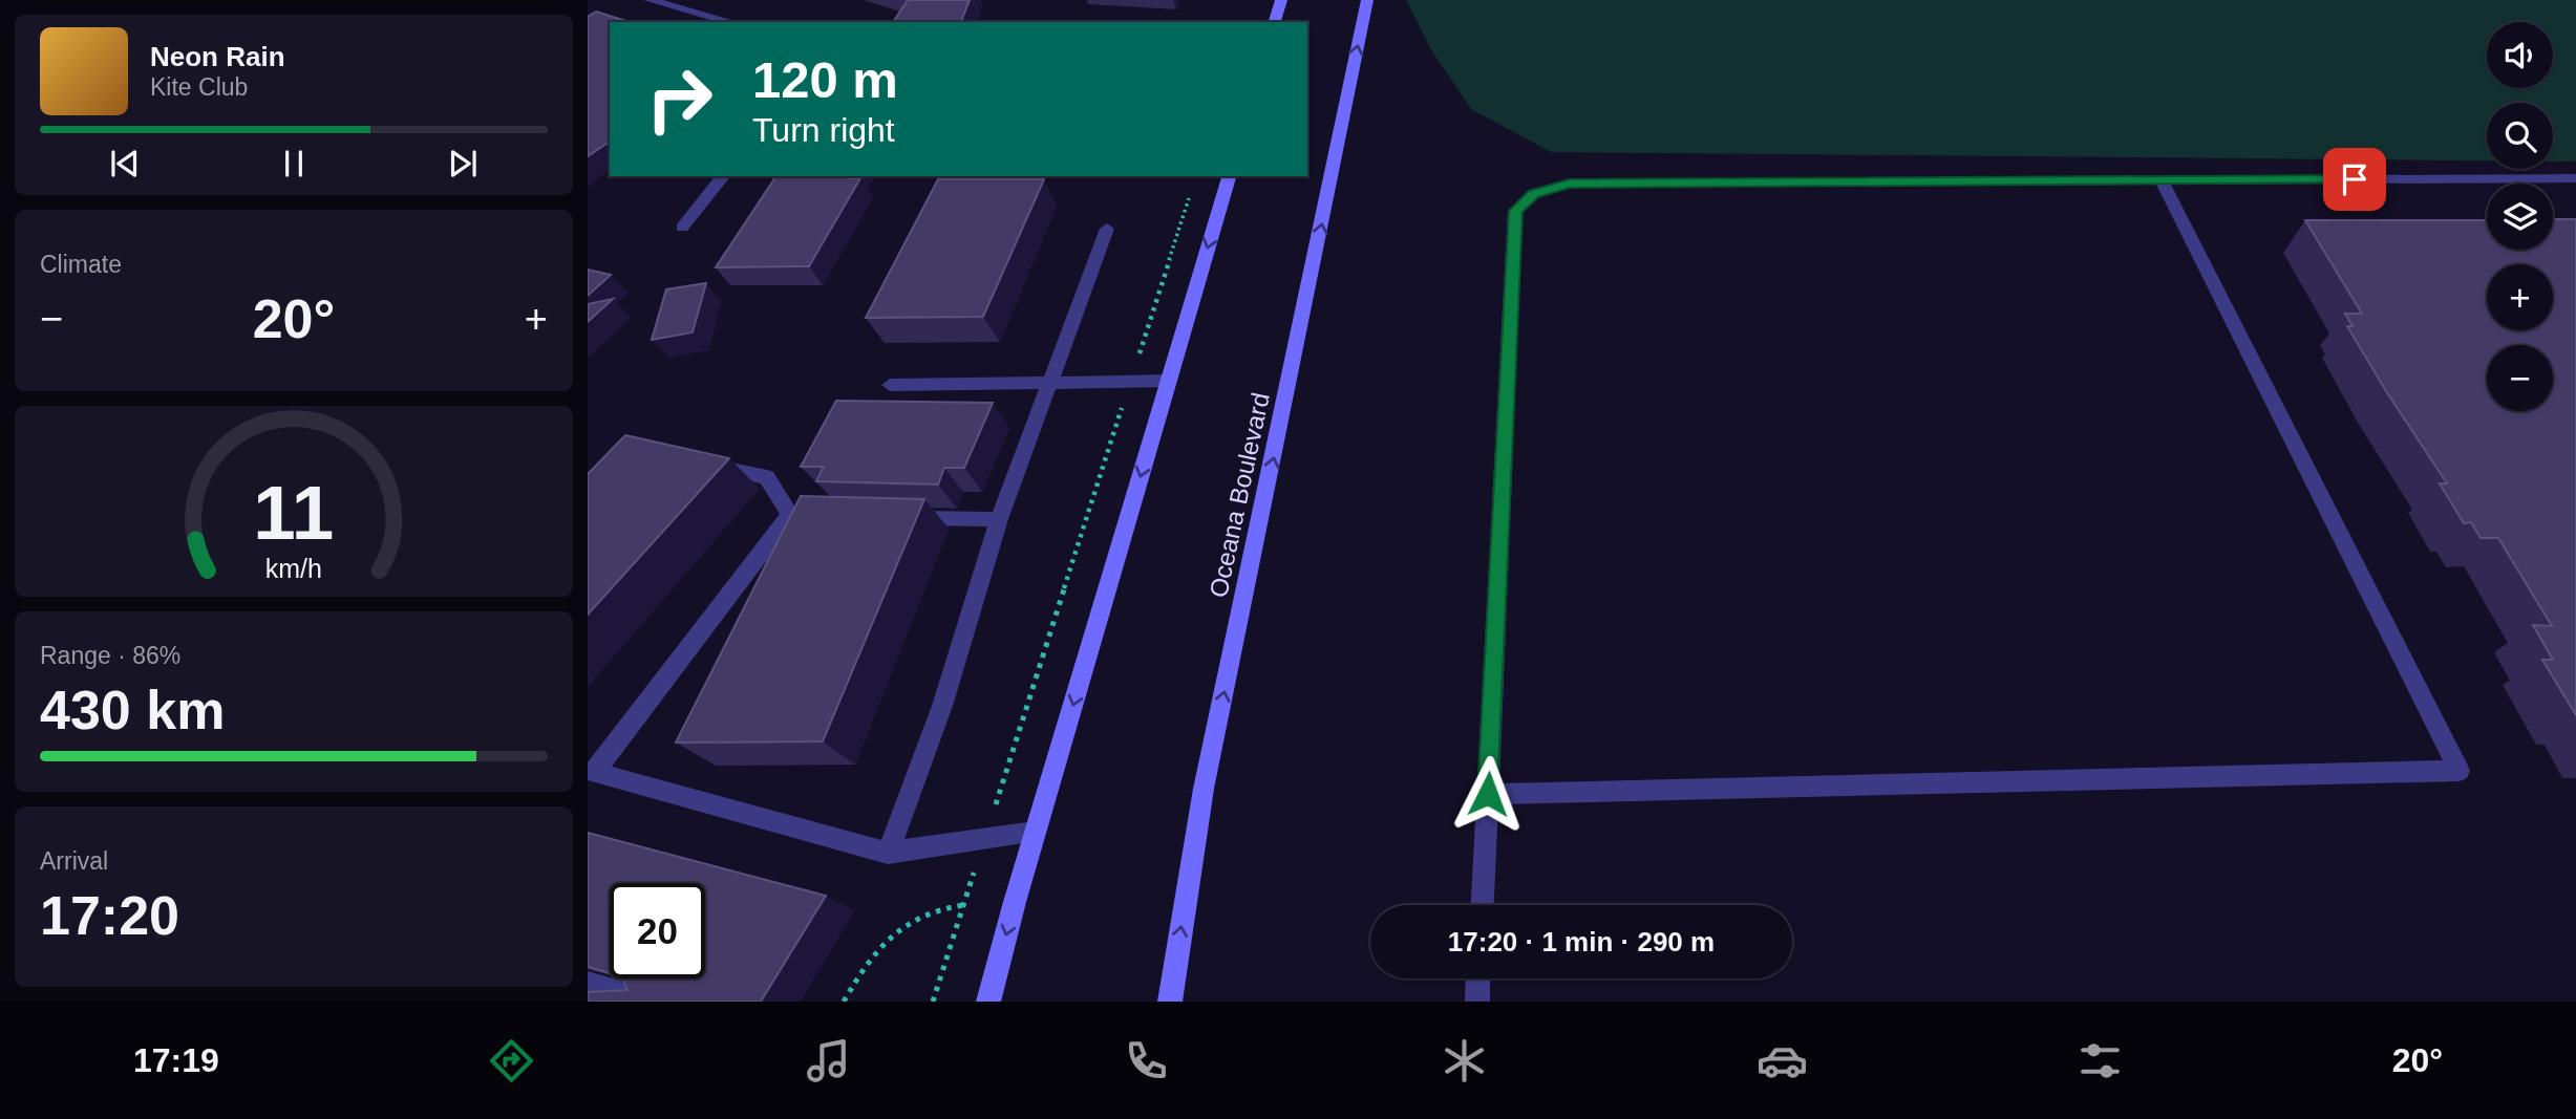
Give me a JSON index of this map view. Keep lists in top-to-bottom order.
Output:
{
  "streets": {
    "main road": ["Oceana Boulevard"]
  },
  "page": {
    "map_buttons": ["+", "−"],
    "turn": ["120 m", "Turn right"],
    "song": ["Neon Rain", "Kite Club"],
    "tile": [
      "Climate",
      ["Range · 86%", "430 km"],
      ["Arrival", "17:20"]
    ],
    "heat": ["−", "20°", "+"],
    "limit": "20",
    "trip": "17:20 · 1 min · 290 m",
    "tabs": ["17:19", "20°"],
    "gauge": ["11", "km/h"]
  }
}
